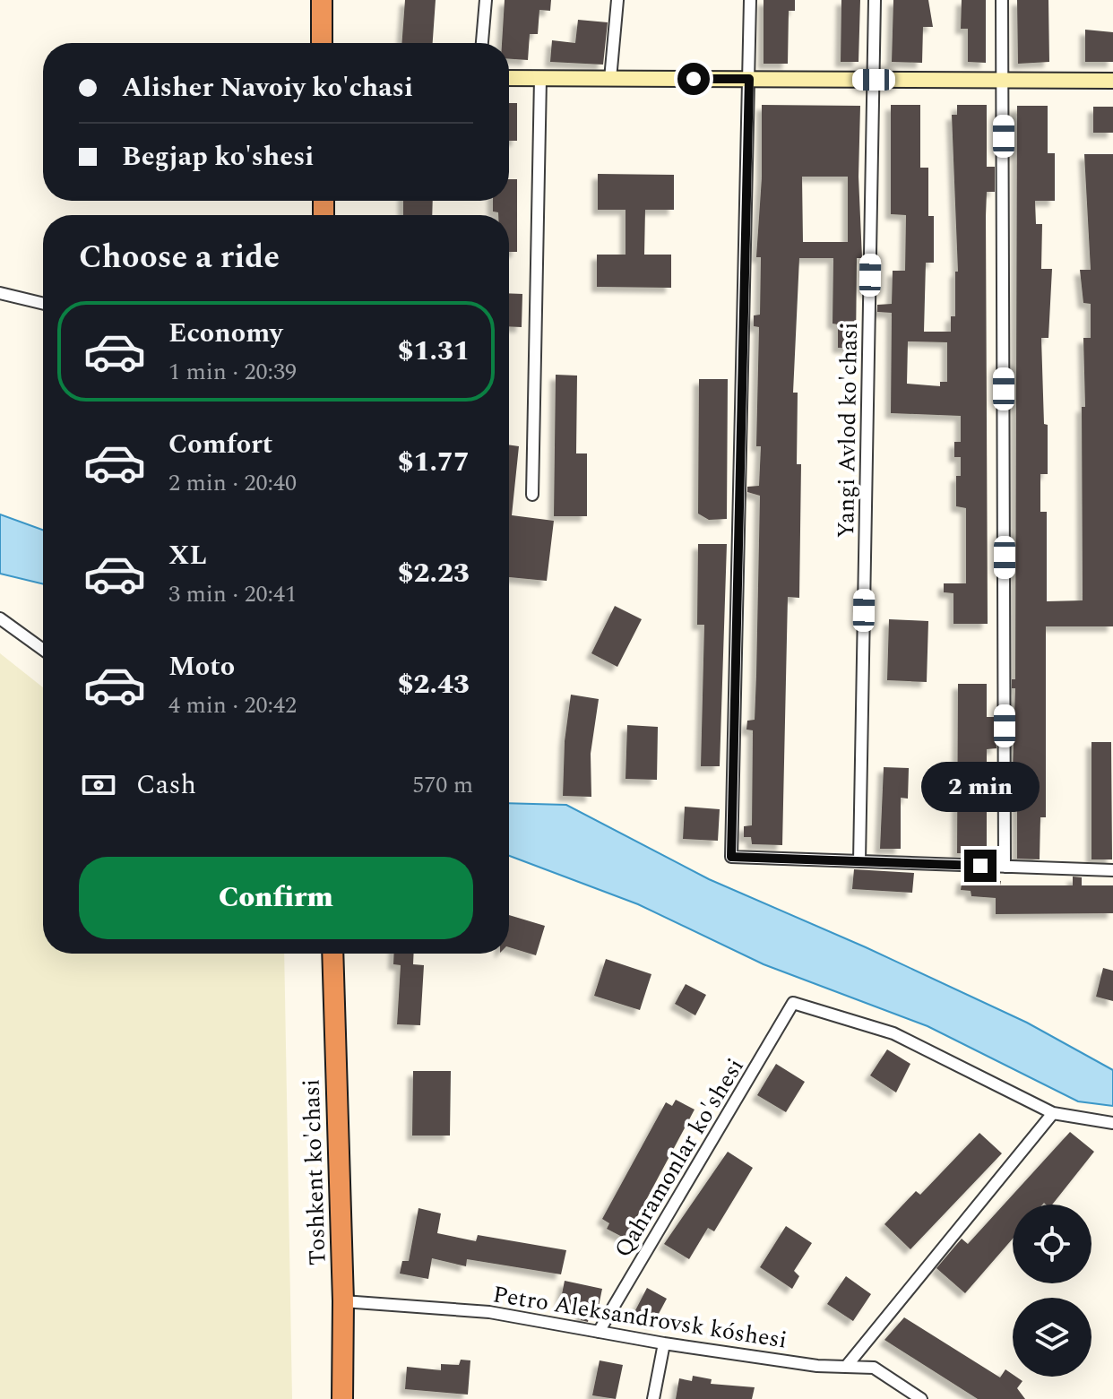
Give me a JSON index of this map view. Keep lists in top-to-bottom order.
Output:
{
  "streets": {
    "highway": ["Toshkent ko'chasi"],
    "street": ["Yangi Avlod ko'chasi", "Qahramonlar ko'shesi", "Petro Aleksandrovsk kóshesi"]
  },
  "crossings": [
    ["Qahramonlar ko'shesi", "Petro Aleksandrovsk kóshesi"],
    ["Toshkent ko'chasi", "Petro Aleksandrovsk kóshesi"]
  ],
  "page": {
    "banner": ["Alisher Navoiy ko'chasi", "Begjap ko'shesi"],
    "heading": "Choose a ride",
    "list": [
      {
        "name": "Economy",
        "note": "1 min · 20:39",
        "value": "$1.31"
      },
      {
        "name": "Comfort",
        "note": "2 min · 20:40",
        "value": "$1.77"
      },
      {
        "name": "XL",
        "note": "3 min · 20:41",
        "value": "$2.23"
      },
      {
        "name": "Moto",
        "note": "4 min · 20:42",
        "value": "$2.43"
      }
    ],
    "pay": ["Cash", "570 m"],
    "bubble": "2 min",
    "buttons": "Confirm"
  }
}
